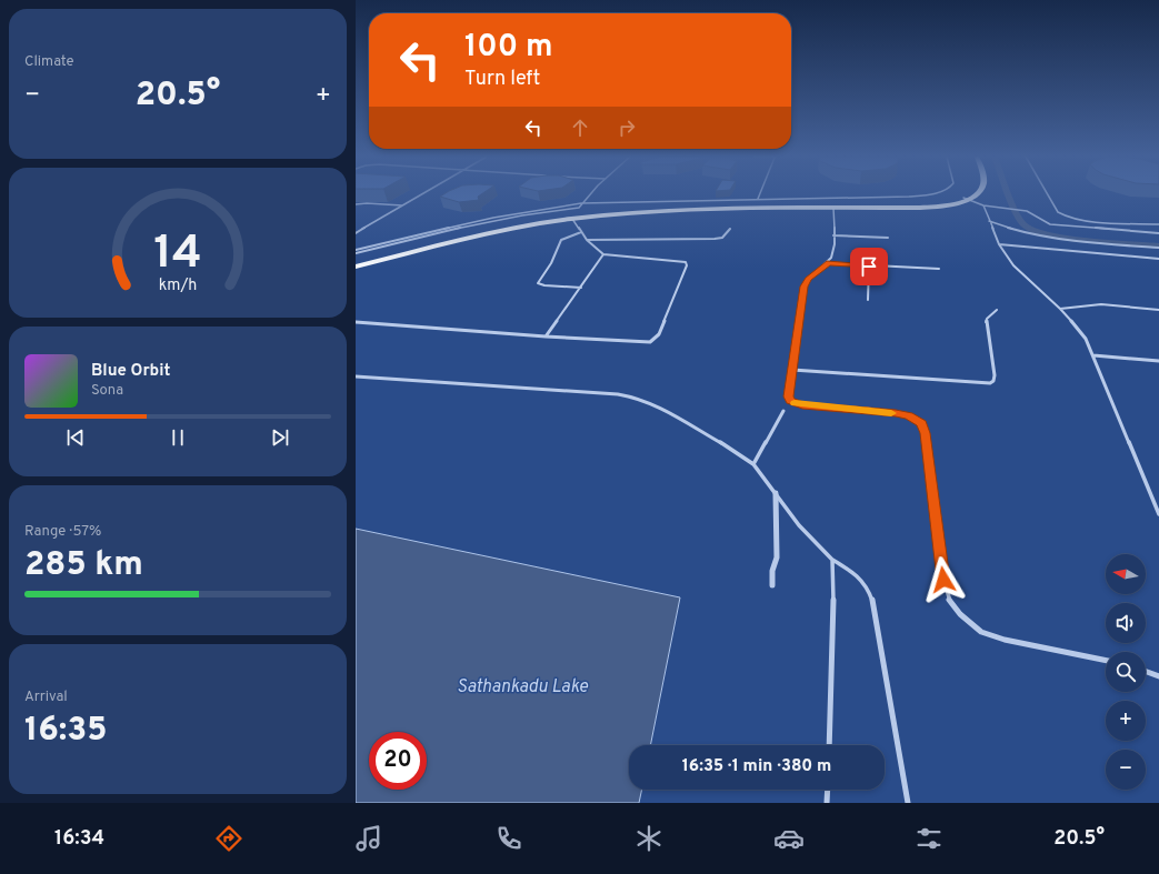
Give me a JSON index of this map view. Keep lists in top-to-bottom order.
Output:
{
  "water": ["Sathankadu Lake"],
  "north": "left",
  "page": {
    "tile": [
      "Climate",
      ["Range · 57%", "285 km"],
      ["Arrival", "16:35"]
    ],
    "turn": ["100 m", "Turn left"],
    "heat": ["−", "20.5°", "+"],
    "song": ["Blue Orbit", "Sona"],
    "map_buttons": ["+", "−"],
    "limit": "20",
    "trip": "16:35 · 1 min · 380 m",
    "tabs": ["16:34", "20.5°"],
    "gauge": ["14", "km/h"]
  }
}
